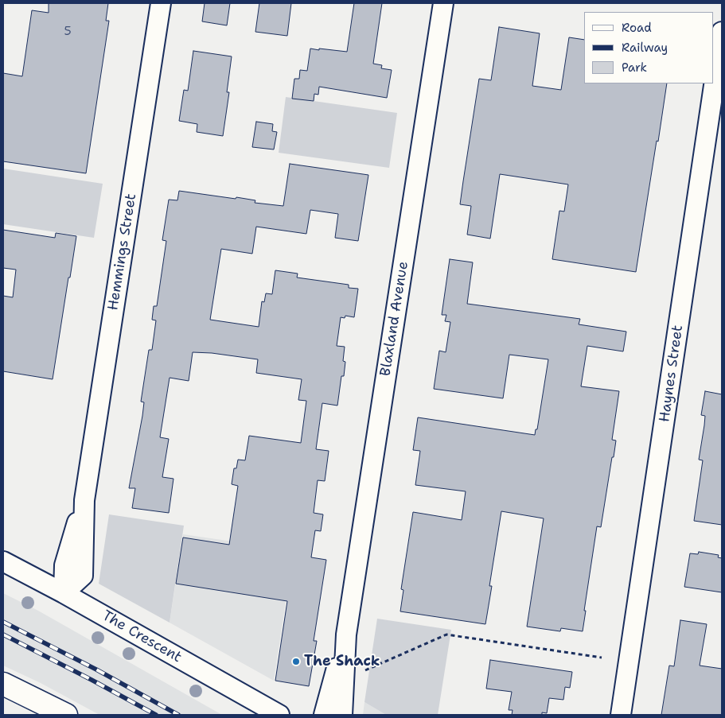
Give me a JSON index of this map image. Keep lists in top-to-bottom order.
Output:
{
  "streets": {
    "street": [
      "Hemmings Street",
      "Blaxland Avenue",
      "Haynes Street",
      "The Crescent"
    ]
  },
  "crossings": [
    ["Hemmings Street", "The Crescent"]
  ],
  "places": ["The Shack"],
  "house_numbers": ["5"],
  "legend": ["Road", "Railway", "Park"]
}
